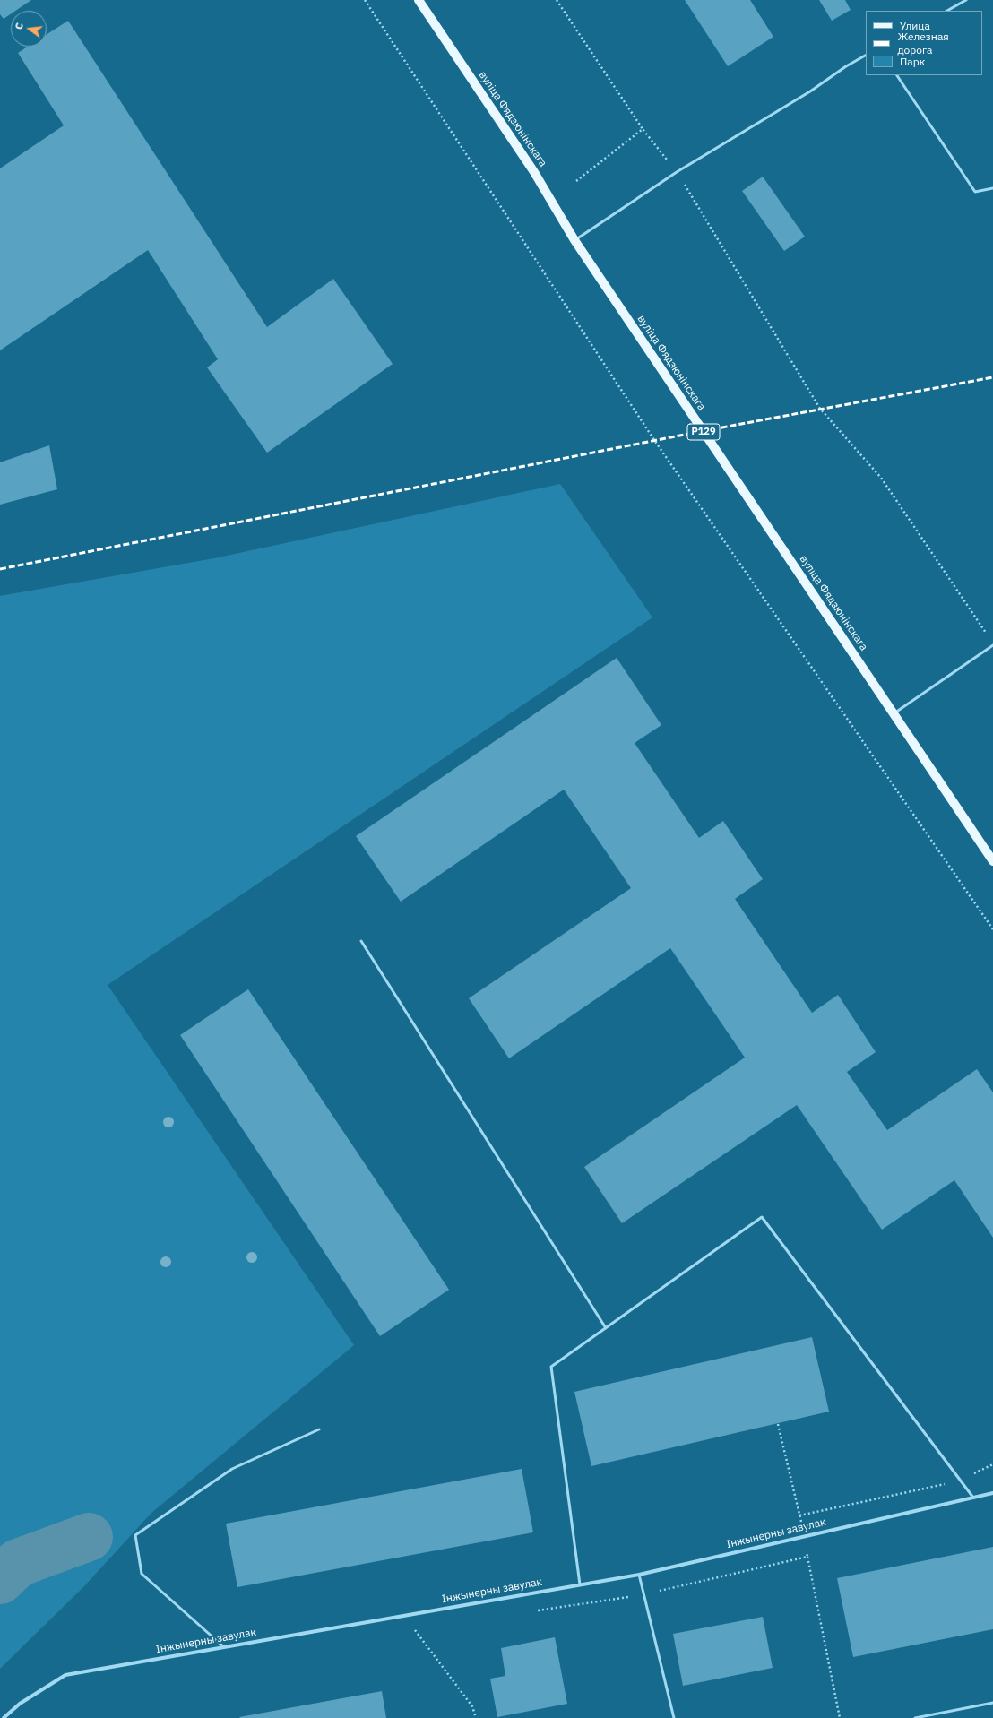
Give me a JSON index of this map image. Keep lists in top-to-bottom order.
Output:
{
  "streets": {
    "main road": ["вуліца Фядзюнінскага", "Р129"],
    "street": ["Інжынерны завулак"]
  },
  "legend": ["Улица", "Железная дорога", "Парк"],
  "north": "left"
}
